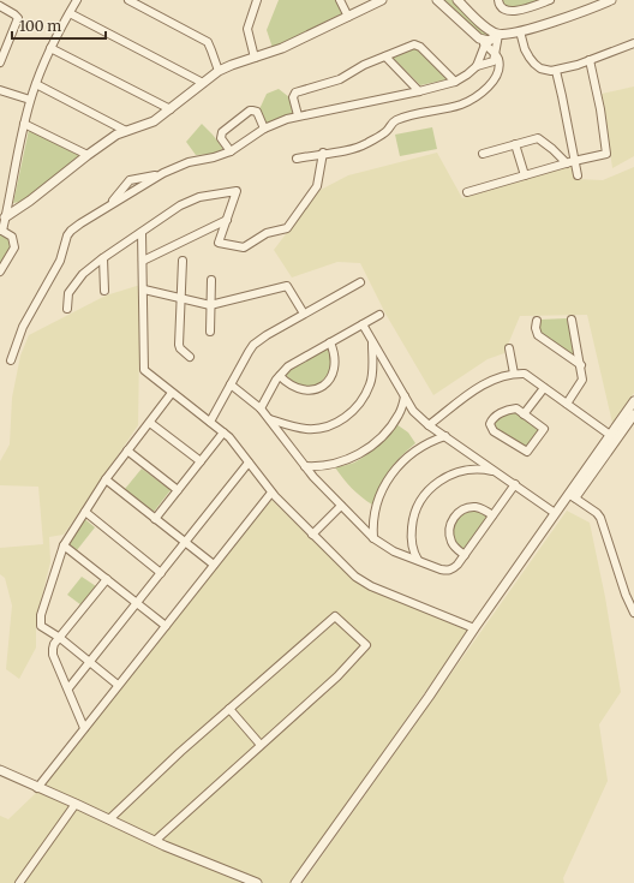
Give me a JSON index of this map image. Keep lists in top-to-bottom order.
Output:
{
  "scale_bar": "100 m"
}
